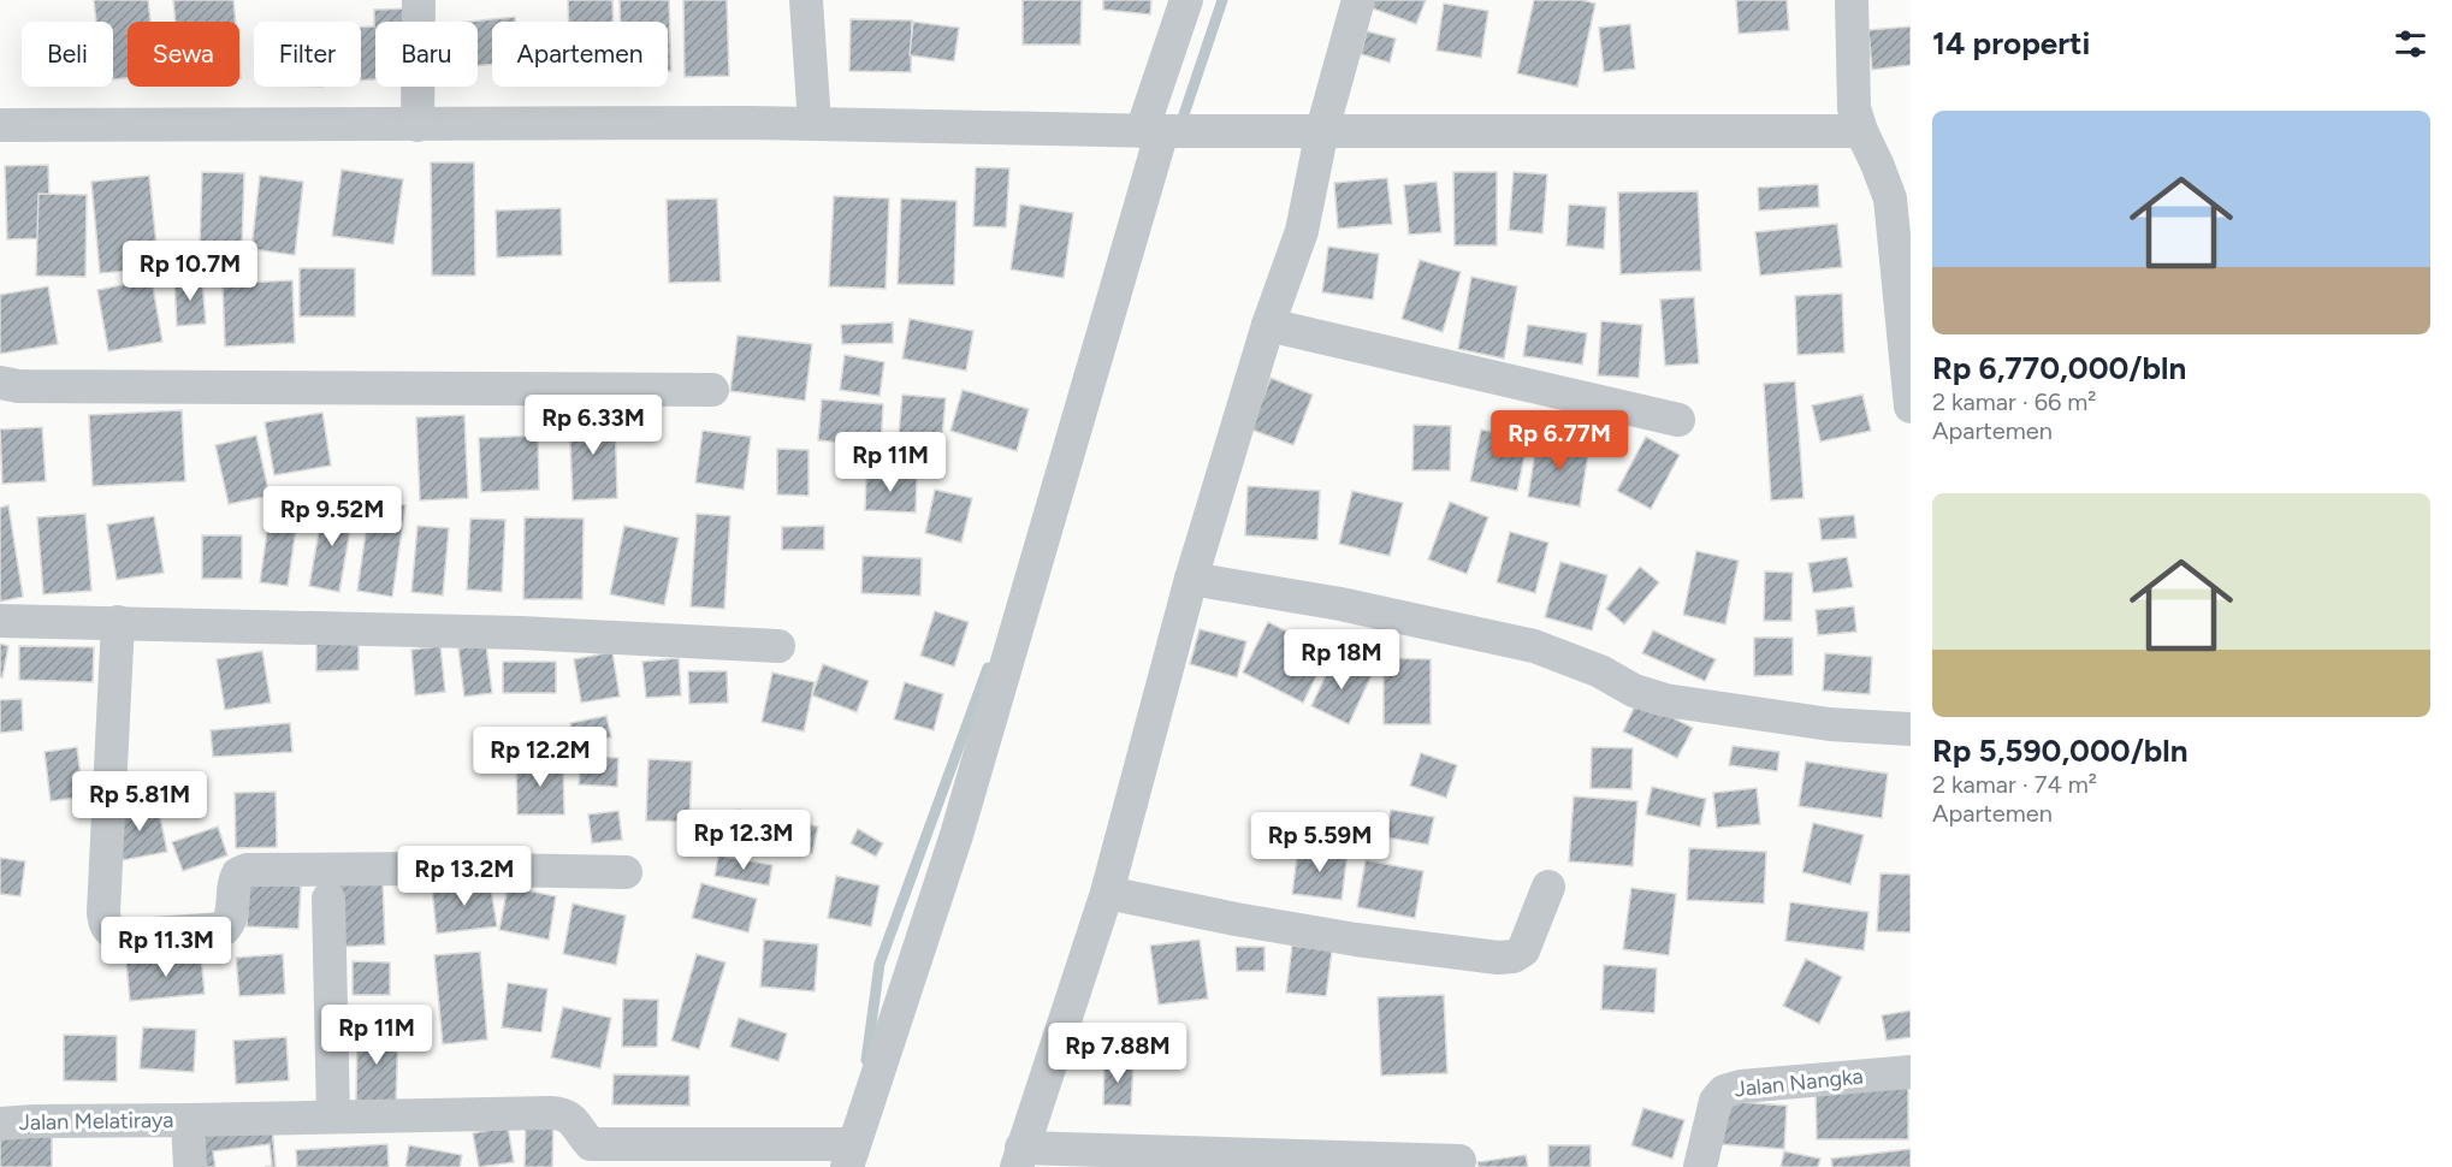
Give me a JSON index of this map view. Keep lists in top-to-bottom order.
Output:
{
  "streets": {
    "street": ["Jalan Nangka", "Jalan Melatiraya"]
  },
  "page": {
    "heading": "14 properti",
    "chip": [
      "Beli",
      "Sewa",
      "Filter",
      "Baru",
      "Apartemen"
    ],
    "list": [
      {
        "name": "Rp 6,770,000/bln",
        "note": "2 kamar · 66 m² · Apartemen"
      },
      {
        "name": "Rp 5,590,000/bln",
        "note": "2 kamar · 74 m² · Apartemen"
      }
    ],
    "price": [
      "Rp 10.7M",
      "Rp 6.33M",
      "Rp 6.77M",
      "Rp 11M",
      "Rp 9.52M",
      "Rp 18M",
      "Rp 12.2M",
      "Rp 5.81M",
      "Rp 12.3M",
      "Rp 5.59M",
      "Rp 13.2M",
      "Rp 11.3M",
      "Rp 11M",
      "Rp 7.88M"
    ]
  }
}
